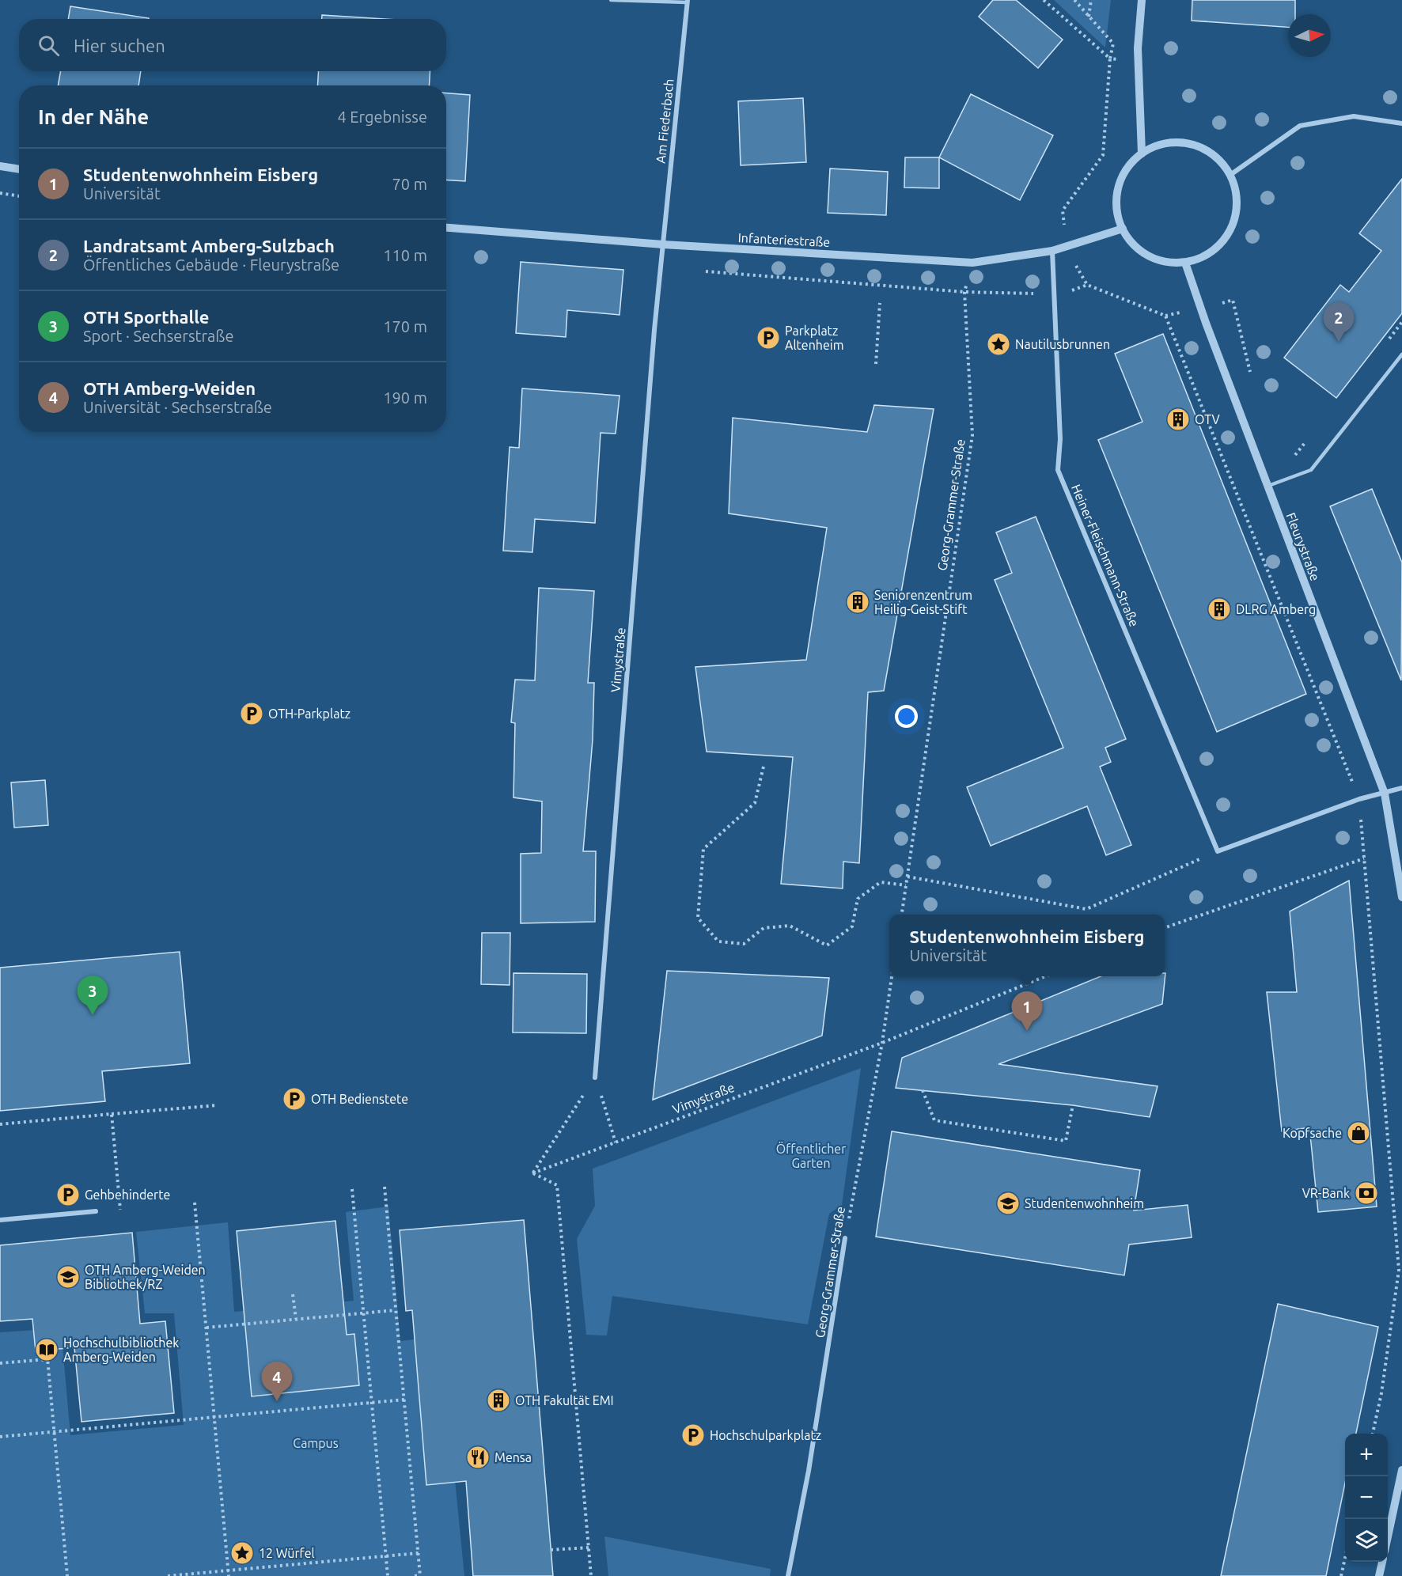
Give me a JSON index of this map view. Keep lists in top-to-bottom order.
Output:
{
  "streets": {
    "street": [
      "Am Fiederbach",
      "Infanteriestraße",
      "Georg-Grammer-Straße",
      "Fleurystraße",
      "Heiner-Fleischmann-Straße",
      "Vimystraße"
    ]
  },
  "crossings": [
    ["Am Fiederbach", "Infanteriestraße"],
    ["Am Fiederbach", "Vimystraße"],
    ["Infanteriestraße", "Georg-Grammer-Straße"],
    ["Infanteriestraße", "Fleurystraße"],
    ["Infanteriestraße", "Heiner-Fleischmann-Straße"],
    ["Infanteriestraße", "Vimystraße"],
    ["Georg-Grammer-Straße", "Vimystraße"]
  ],
  "parks": ["Öffentlicher Garten", "Campus"],
  "places": {
    "parking": [
      "Parkplatz Altenheim",
      "OTH-Parkplatz",
      "OTH Bedienstete",
      "Gehbehinderte",
      "Hochschulparkplatz"
    ],
    "place": ["Nautilusbrunnen", "12 Würfel"],
    "building": [
      "OTV",
      "Seniorenzentrum Heilig-Geist-Stift",
      "DLRG Amberg",
      "OTH Fakultät EMI"
    ],
    "shop": ["Kopfsache"],
    "bank": ["VR-Bank"],
    "school or university": ["Studentenwohnheim", "OTH Amberg-Weiden Bibliothek/RZ"],
    "library": ["Hochschulbibliothek Amberg-Weiden"],
    "restaurant": ["Mensa"]
  },
  "north": "right",
  "page": {
    "search": "Hier suchen",
    "heading": ["In der Nähe", "4 Ergebnisse"],
    "list": [
      {
        "mark": "1",
        "name": "Studentenwohnheim Eisberg",
        "note": "Universität",
        "value": "70 m"
      },
      {
        "mark": "2",
        "name": "Landratsamt Amberg-Sulzbach",
        "note": "Öffentliches Gebäude · Fleurystraße",
        "value": "110 m"
      },
      {
        "mark": "3",
        "name": "OTH Sporthalle",
        "note": "Sport · Sechserstraße",
        "value": "170 m"
      },
      {
        "mark": "4",
        "name": "OTH Amberg-Weiden",
        "note": "Universität · Sechserstraße",
        "value": "190 m"
      }
    ],
    "pins": [
      "2",
      "3",
      "1",
      "4"
    ],
    "popup": ["Studentenwohnheim Eisberg", "Universität"],
    "map_buttons": ["+", "−"]
  }
}
